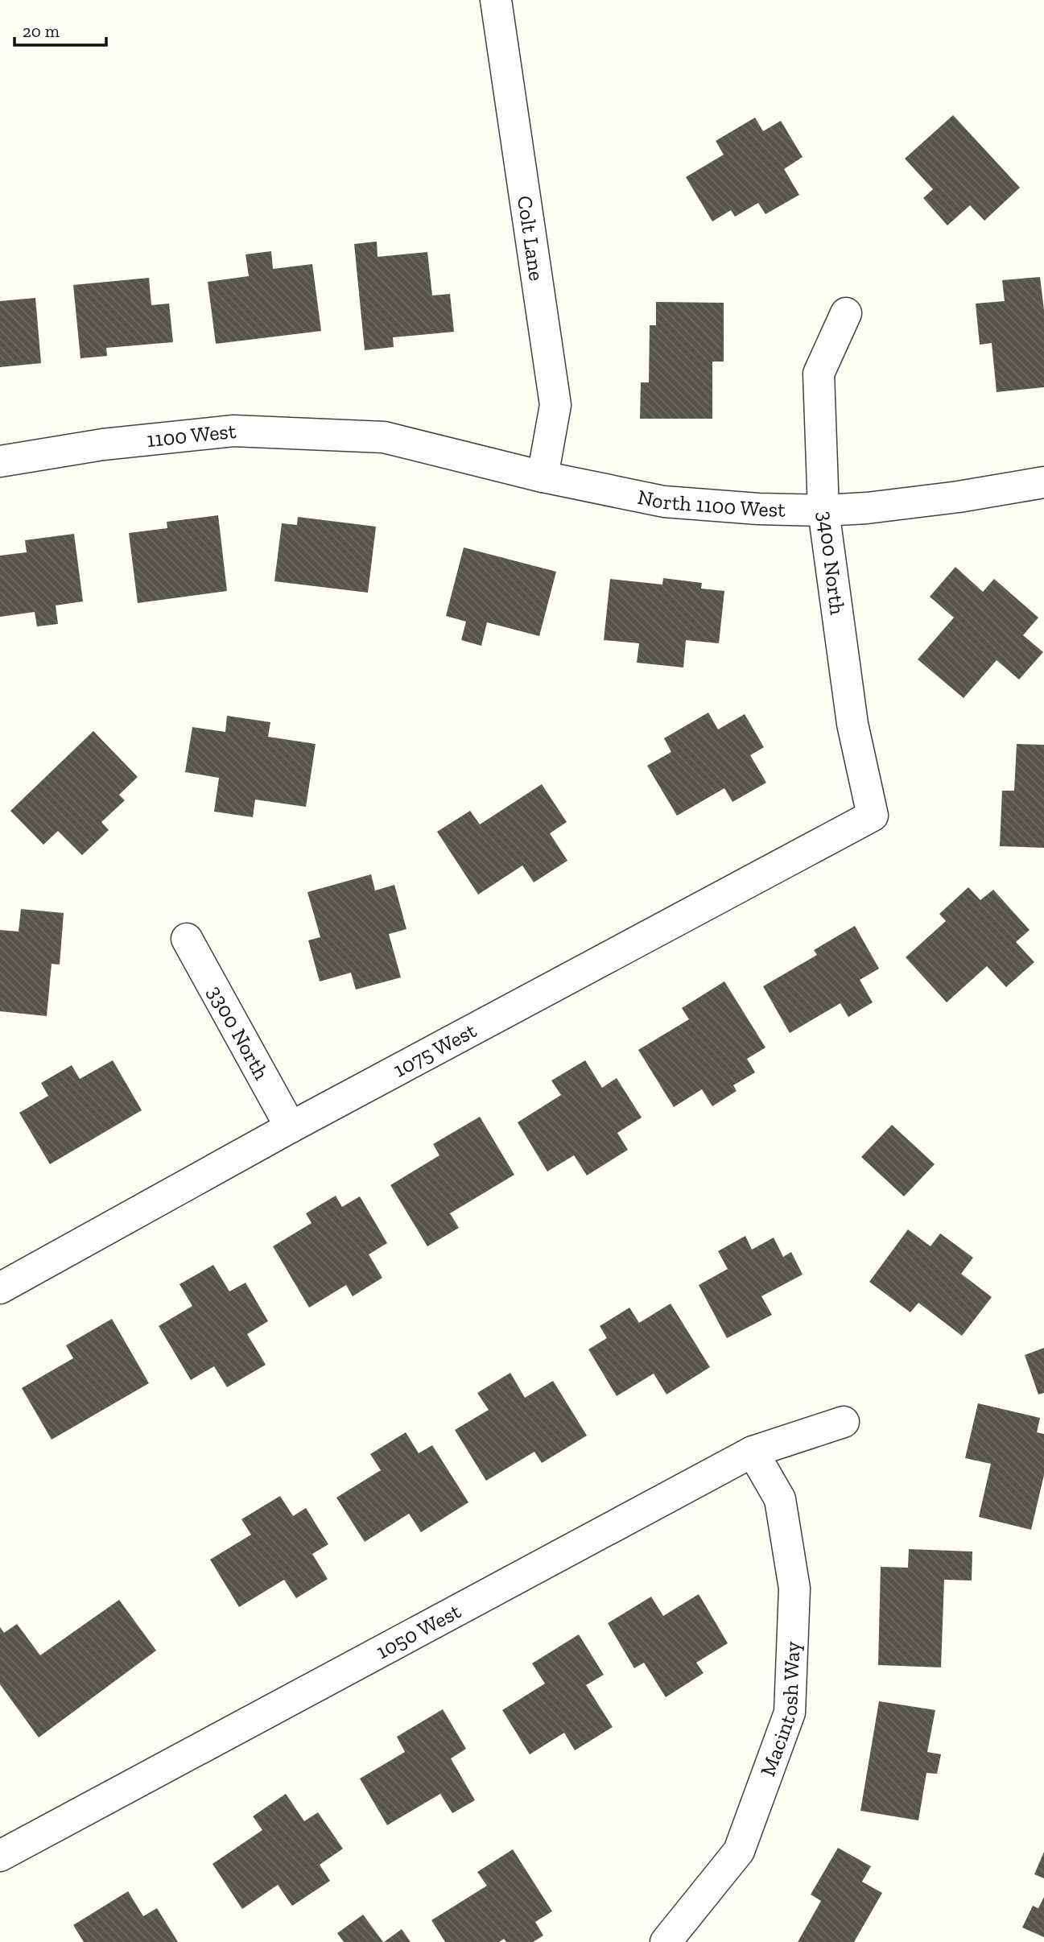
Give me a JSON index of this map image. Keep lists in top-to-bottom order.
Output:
{
  "streets": {
    "street": [
      "Colt Lane",
      "1100 West",
      "North 1100 West",
      "3400 North",
      "3300 North",
      "1075 West",
      "1050 West",
      "Macintosh Way"
    ]
  },
  "crossings": [
    ["Colt Lane", "North 1100 West"],
    ["1100 West", "North 1100 West"],
    ["North 1100 West", "3400 North"],
    ["3400 North", "1075 West"],
    ["3300 North", "1075 West"],
    ["1050 West", "Macintosh Way"]
  ],
  "scale_bar": "20 m"
}
